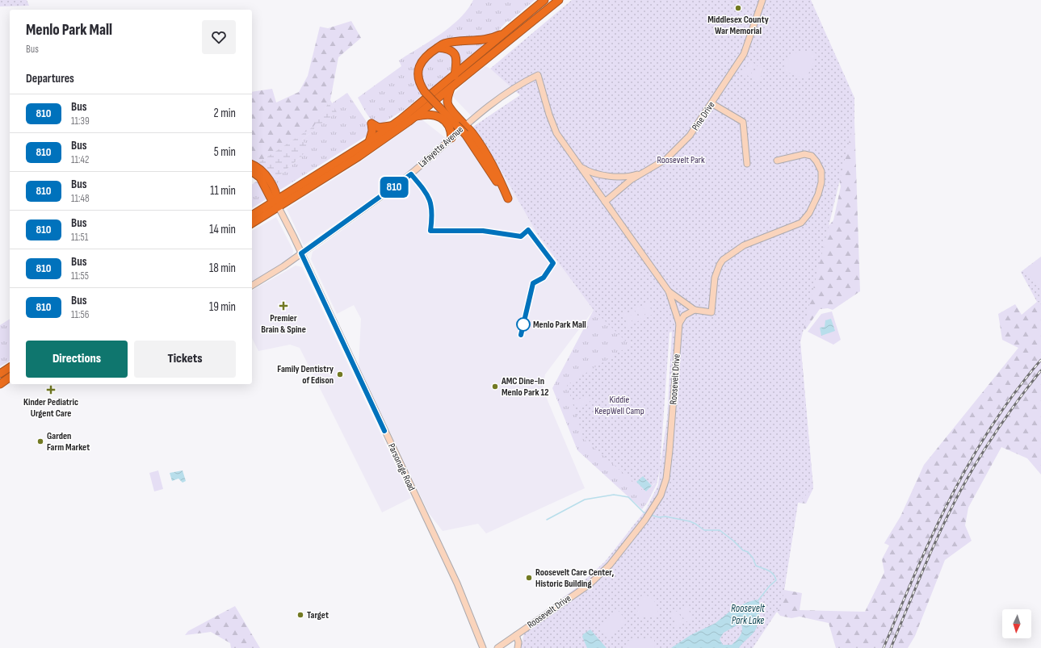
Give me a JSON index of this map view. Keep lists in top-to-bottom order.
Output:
{
  "streets": {
    "street": [
      "Pine Drive",
      "Lafayette Avenue",
      "Roosevelt Drive",
      "Parsonage Road"
    ]
  },
  "crossings": [
    ["Pine Drive", "Roosevelt Drive"],
    ["Lafayette Avenue", "Roosevelt Drive"],
    ["Lafayette Avenue", "Parsonage Road"]
  ],
  "water": ["Roosevelt Park Lake"],
  "parks": ["Roosevelt Park", "Kiddie KeepWell Camp"],
  "places": {
    "other": [
      "Middlesex County War Memorial",
      "Menlo Park Mall",
      "Family Dentistry of Edison",
      "AMC Dine-In Menlo Park 12",
      "Garden Farm Market",
      "Roosevelt Care Center, Historic Building",
      "Target"
    ],
    "health": ["Premier Brain & Spine", "Kinder Pediatric Urgent Care"]
  },
  "lines": ["bus line 810"],
  "north": "bottom",
  "page": {
    "on_map": "810",
    "heading": [
      ["Menlo Park Mall", "Bus"],
      "Departures"
    ],
    "list": [
      {
        "mark": "810",
        "name": "Bus",
        "note": "11:39",
        "value": "2 min"
      },
      {
        "mark": "810",
        "name": "Bus",
        "note": "11:42",
        "value": "5 min"
      },
      {
        "mark": "810",
        "name": "Bus",
        "note": "11:48",
        "value": "11 min"
      },
      {
        "mark": "810",
        "name": "Bus",
        "note": "11:51",
        "value": "14 min"
      },
      {
        "mark": "810",
        "name": "Bus",
        "note": "11:55",
        "value": "18 min"
      },
      {
        "mark": "810",
        "name": "Bus",
        "note": "11:56",
        "value": "19 min"
      }
    ],
    "buttons": ["Directions", "Tickets"]
  }
}
